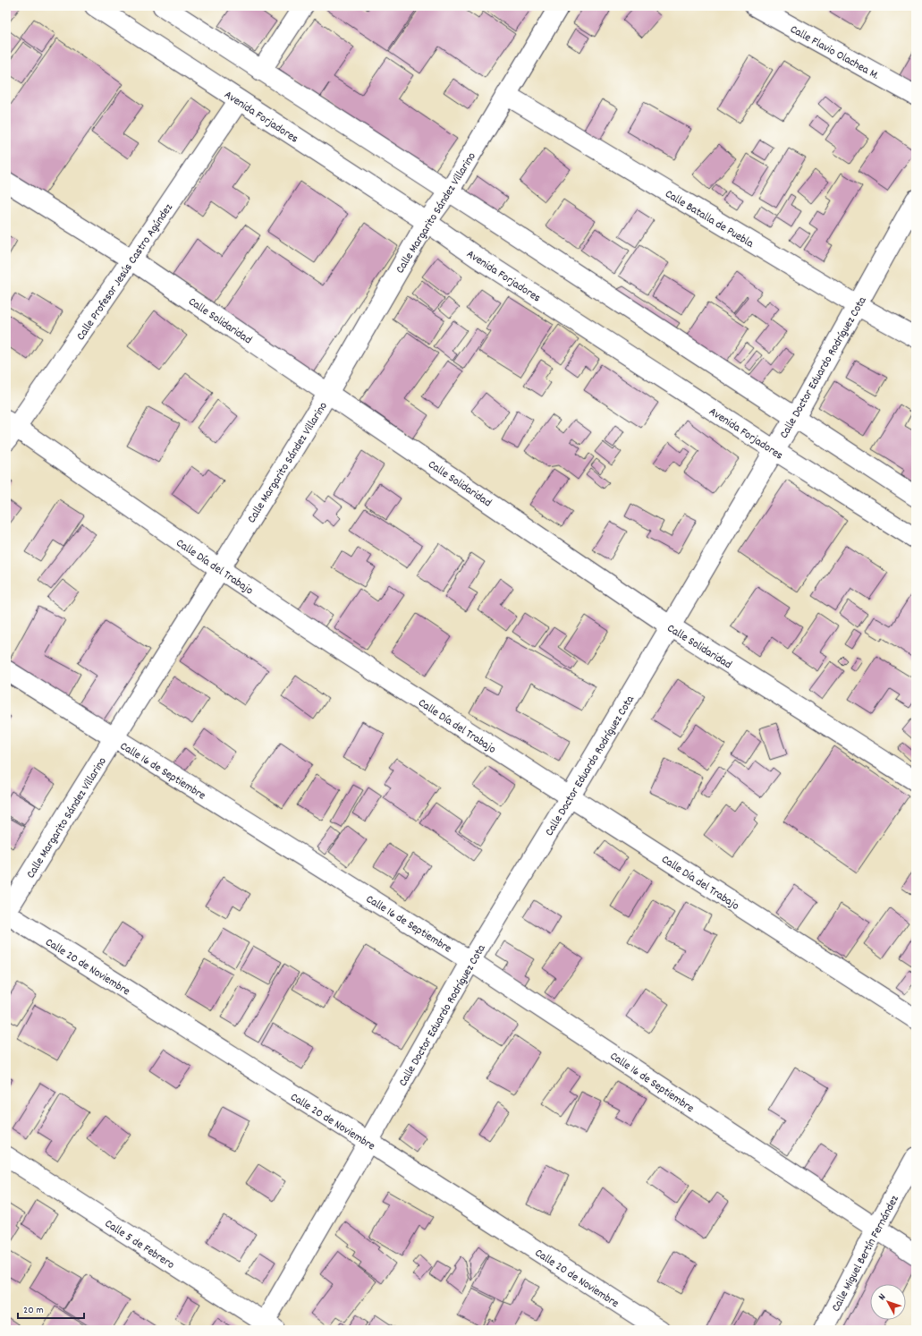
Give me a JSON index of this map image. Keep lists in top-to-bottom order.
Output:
{
  "streets": {
    "street": [
      "Calle Flavio Olachea M.",
      "Avenida Forjadores",
      "Calle Margarito Sández Villarino",
      "Calle Batalla de Puebla",
      "Calle Profesor Jesús Castro Agúndez",
      "Calle Solidaridad",
      "Calle Doctor Eduardo Rodríguez Cota",
      "Calle Día del Trabajo",
      "Calle 16 de Septiembre",
      "Calle 20 de Noviembre",
      "Calle 5 de Febrero",
      "Calle Miguel Bertín Fernández"
    ]
  },
  "crossings": [
    ["Avenida Forjadores", "Calle Margarito Sández Villarino"],
    ["Avenida Forjadores", "Calle Profesor Jesús Castro Agúndez"],
    ["Avenida Forjadores", "Calle Doctor Eduardo Rodríguez Cota"],
    ["Calle Margarito Sández Villarino", "Calle Batalla de Puebla"],
    ["Calle Margarito Sández Villarino", "Calle Solidaridad"],
    ["Calle Margarito Sández Villarino", "Calle Día del Trabajo"],
    ["Calle Margarito Sández Villarino", "Calle 16 de Septiembre"],
    ["Calle Margarito Sández Villarino", "Calle 20 de Noviembre"],
    ["Calle Batalla de Puebla", "Calle Doctor Eduardo Rodríguez Cota"],
    ["Calle Profesor Jesús Castro Agúndez", "Calle Solidaridad"],
    ["Calle Profesor Jesús Castro Agúndez", "Calle Día del Trabajo"],
    ["Calle Solidaridad", "Calle Doctor Eduardo Rodríguez Cota"],
    ["Calle Doctor Eduardo Rodríguez Cota", "Calle Día del Trabajo"],
    ["Calle Doctor Eduardo Rodríguez Cota", "Calle 16 de Septiembre"],
    ["Calle Doctor Eduardo Rodríguez Cota", "Calle 20 de Noviembre"],
    ["Calle Doctor Eduardo Rodríguez Cota", "Calle 5 de Febrero"],
    ["Calle 16 de Septiembre", "Calle Miguel Bertín Fernández"]
  ],
  "scale_bar": "20 m",
  "north": "top left"
}
